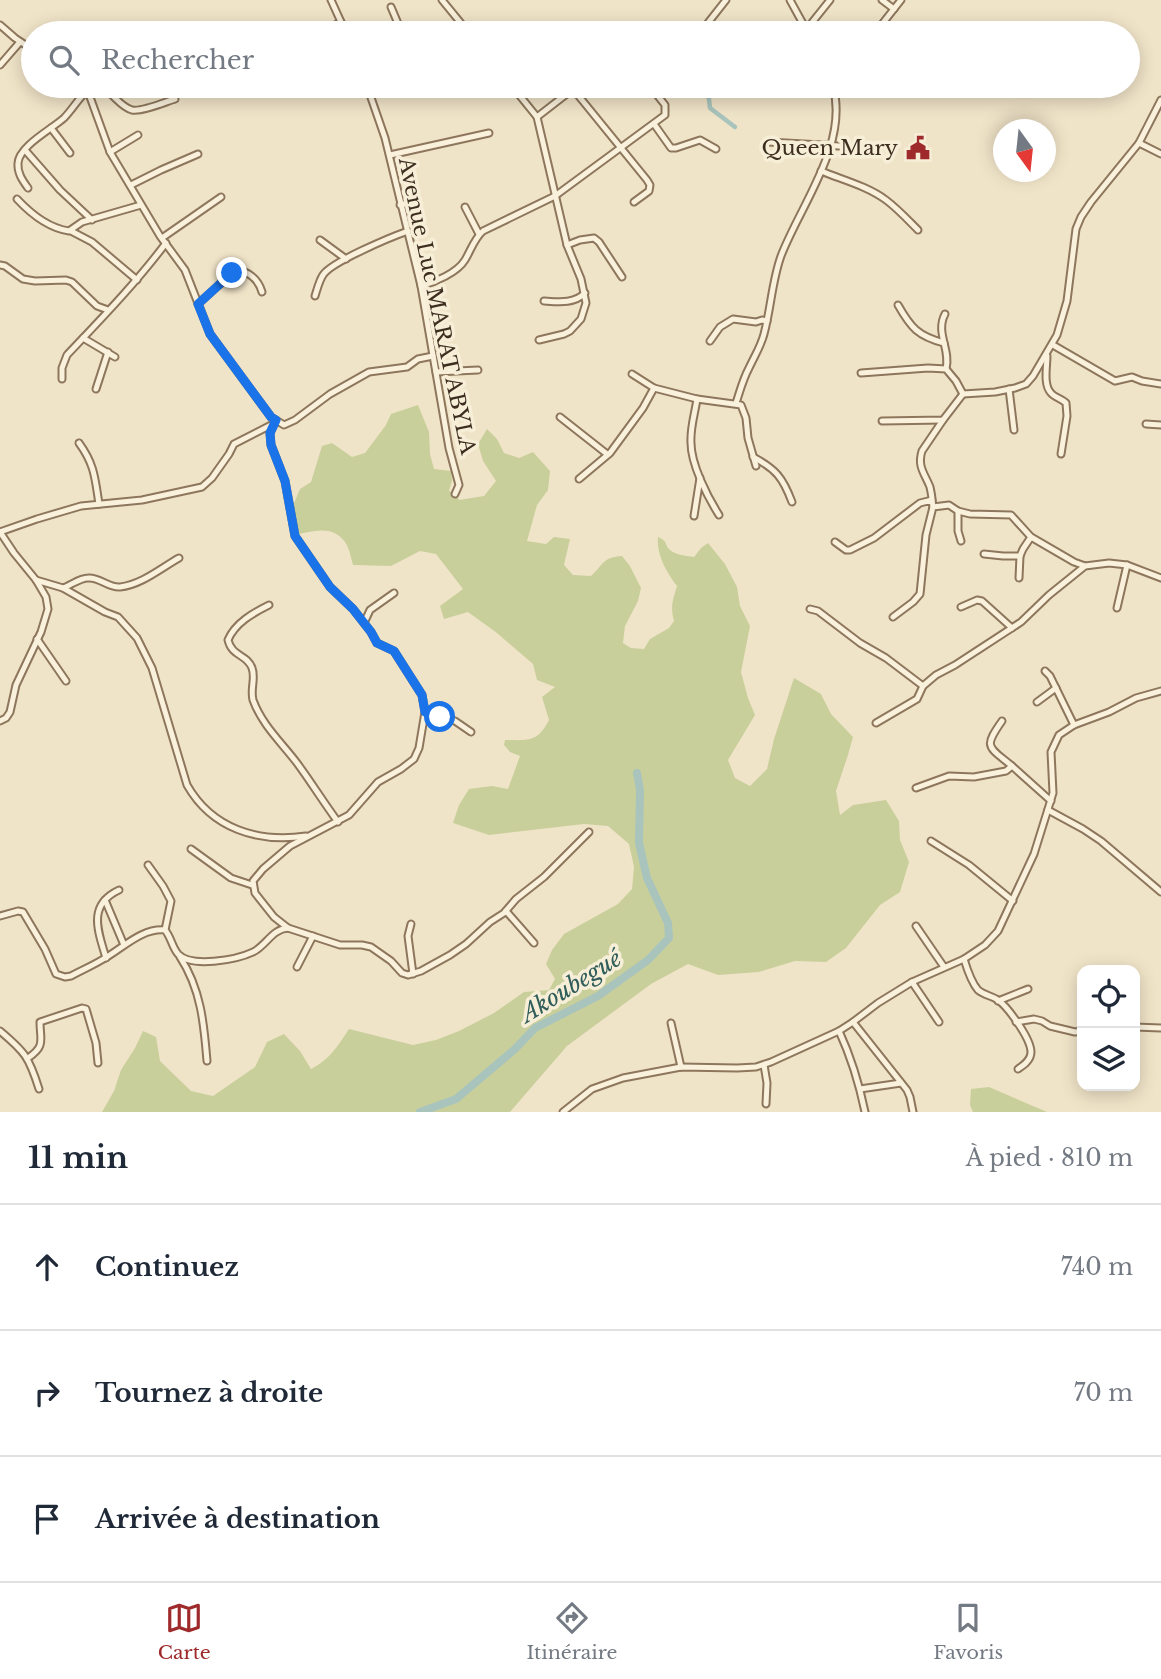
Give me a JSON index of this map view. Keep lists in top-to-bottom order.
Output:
{
  "streets": {
    "street": ["Avenue Luc MARAT ABYLA"]
  },
  "water": ["Akoubegué"],
  "places": {
    "public building": ["Queen Mary"]
  },
  "north": "bottom",
  "page": {
    "search": "Rechercher",
    "heading": ["11 min", "À pied · 810 m"],
    "list": [
      ["Continuez", "740 m"],
      ["Tournez à droite", "70 m"],
      "Arrivée à destination"
    ],
    "nav": ["Carte", "Itinéraire", "Favoris"]
  }
}
